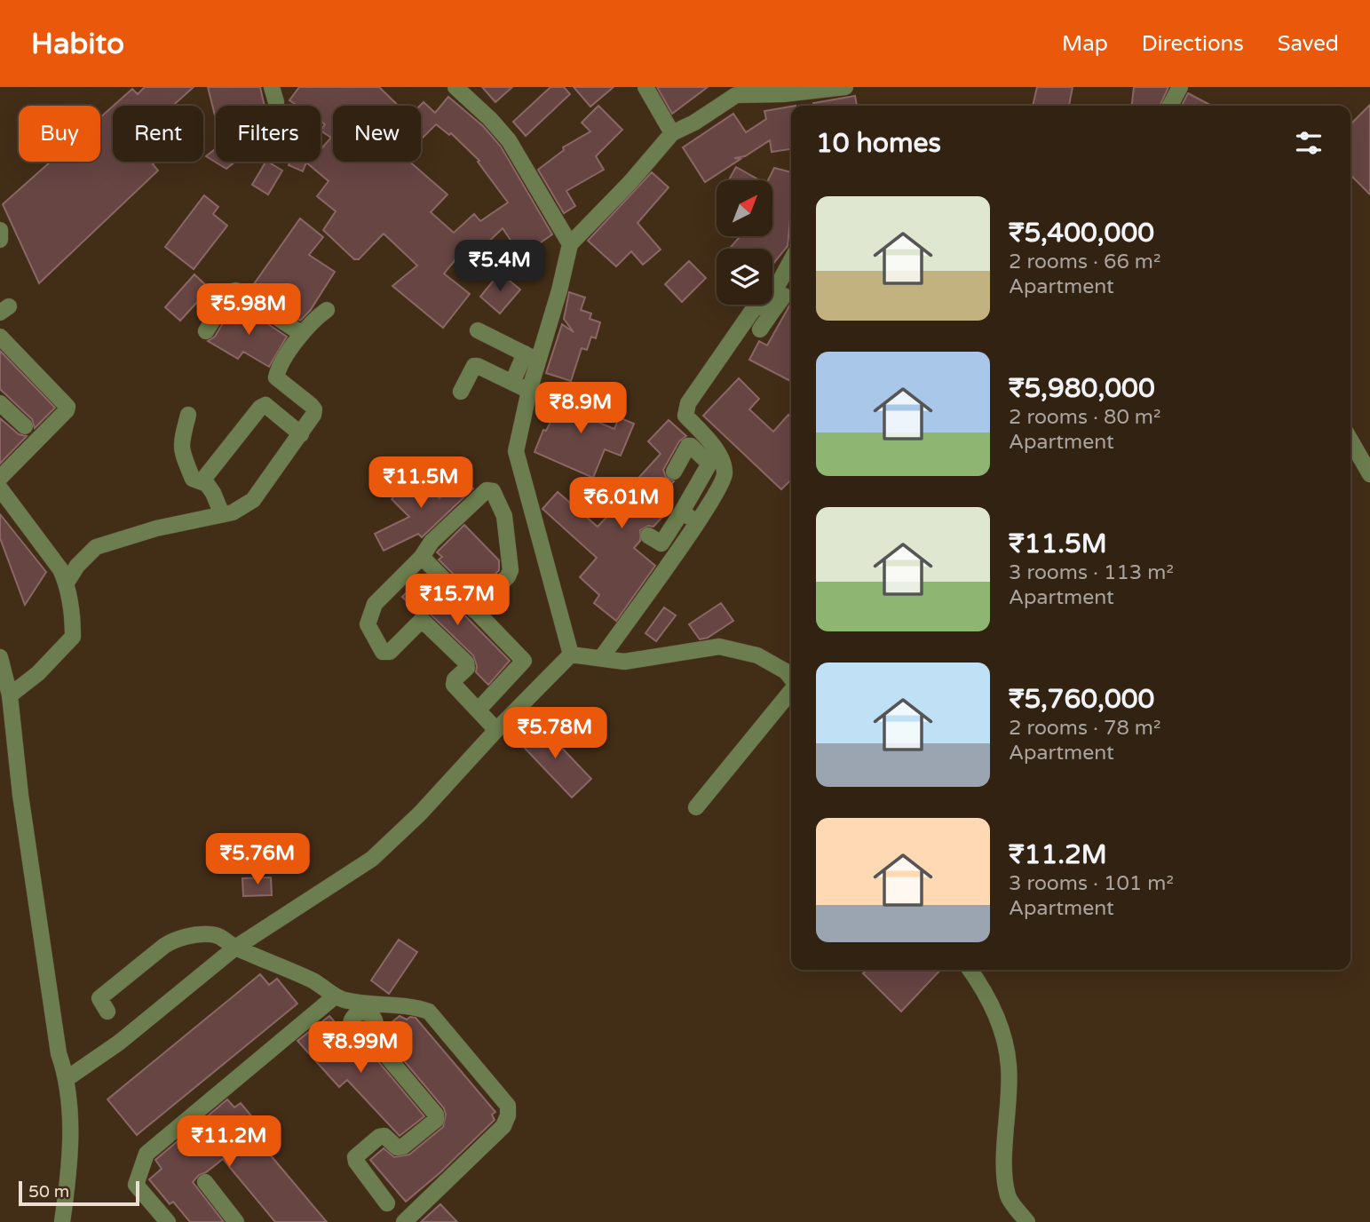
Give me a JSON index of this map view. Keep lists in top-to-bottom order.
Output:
{
  "scale_bar": "50 m",
  "north": "top right",
  "page": {
    "header": "Habito",
    "nav": ["Map", "Directions", "Saved"],
    "chip": [
      "Buy",
      "Rent",
      "Filters",
      "New"
    ],
    "heading": "10 homes",
    "list": [
      {
        "name": "₹5,400,000",
        "note": "2 rooms · 66 m² · Apartment"
      },
      {
        "name": "₹5,980,000",
        "note": "2 rooms · 80 m² · Apartment"
      },
      {
        "name": "₹11.5M",
        "note": "3 rooms · 113 m² · Apartment"
      },
      {
        "name": "₹5,760,000",
        "note": "2 rooms · 78 m² · Apartment"
      },
      {
        "name": "₹11.2M",
        "note": "3 rooms · 101 m² · Apartment"
      }
    ],
    "price": [
      "₹5.4M",
      "₹5.98M",
      "₹8.9M",
      "₹11.5M",
      "₹6.01M",
      "₹15.7M",
      "₹5.78M",
      "₹5.76M",
      "₹8.99M",
      "₹11.2M"
    ],
    "scale": "50 m"
  }
}
